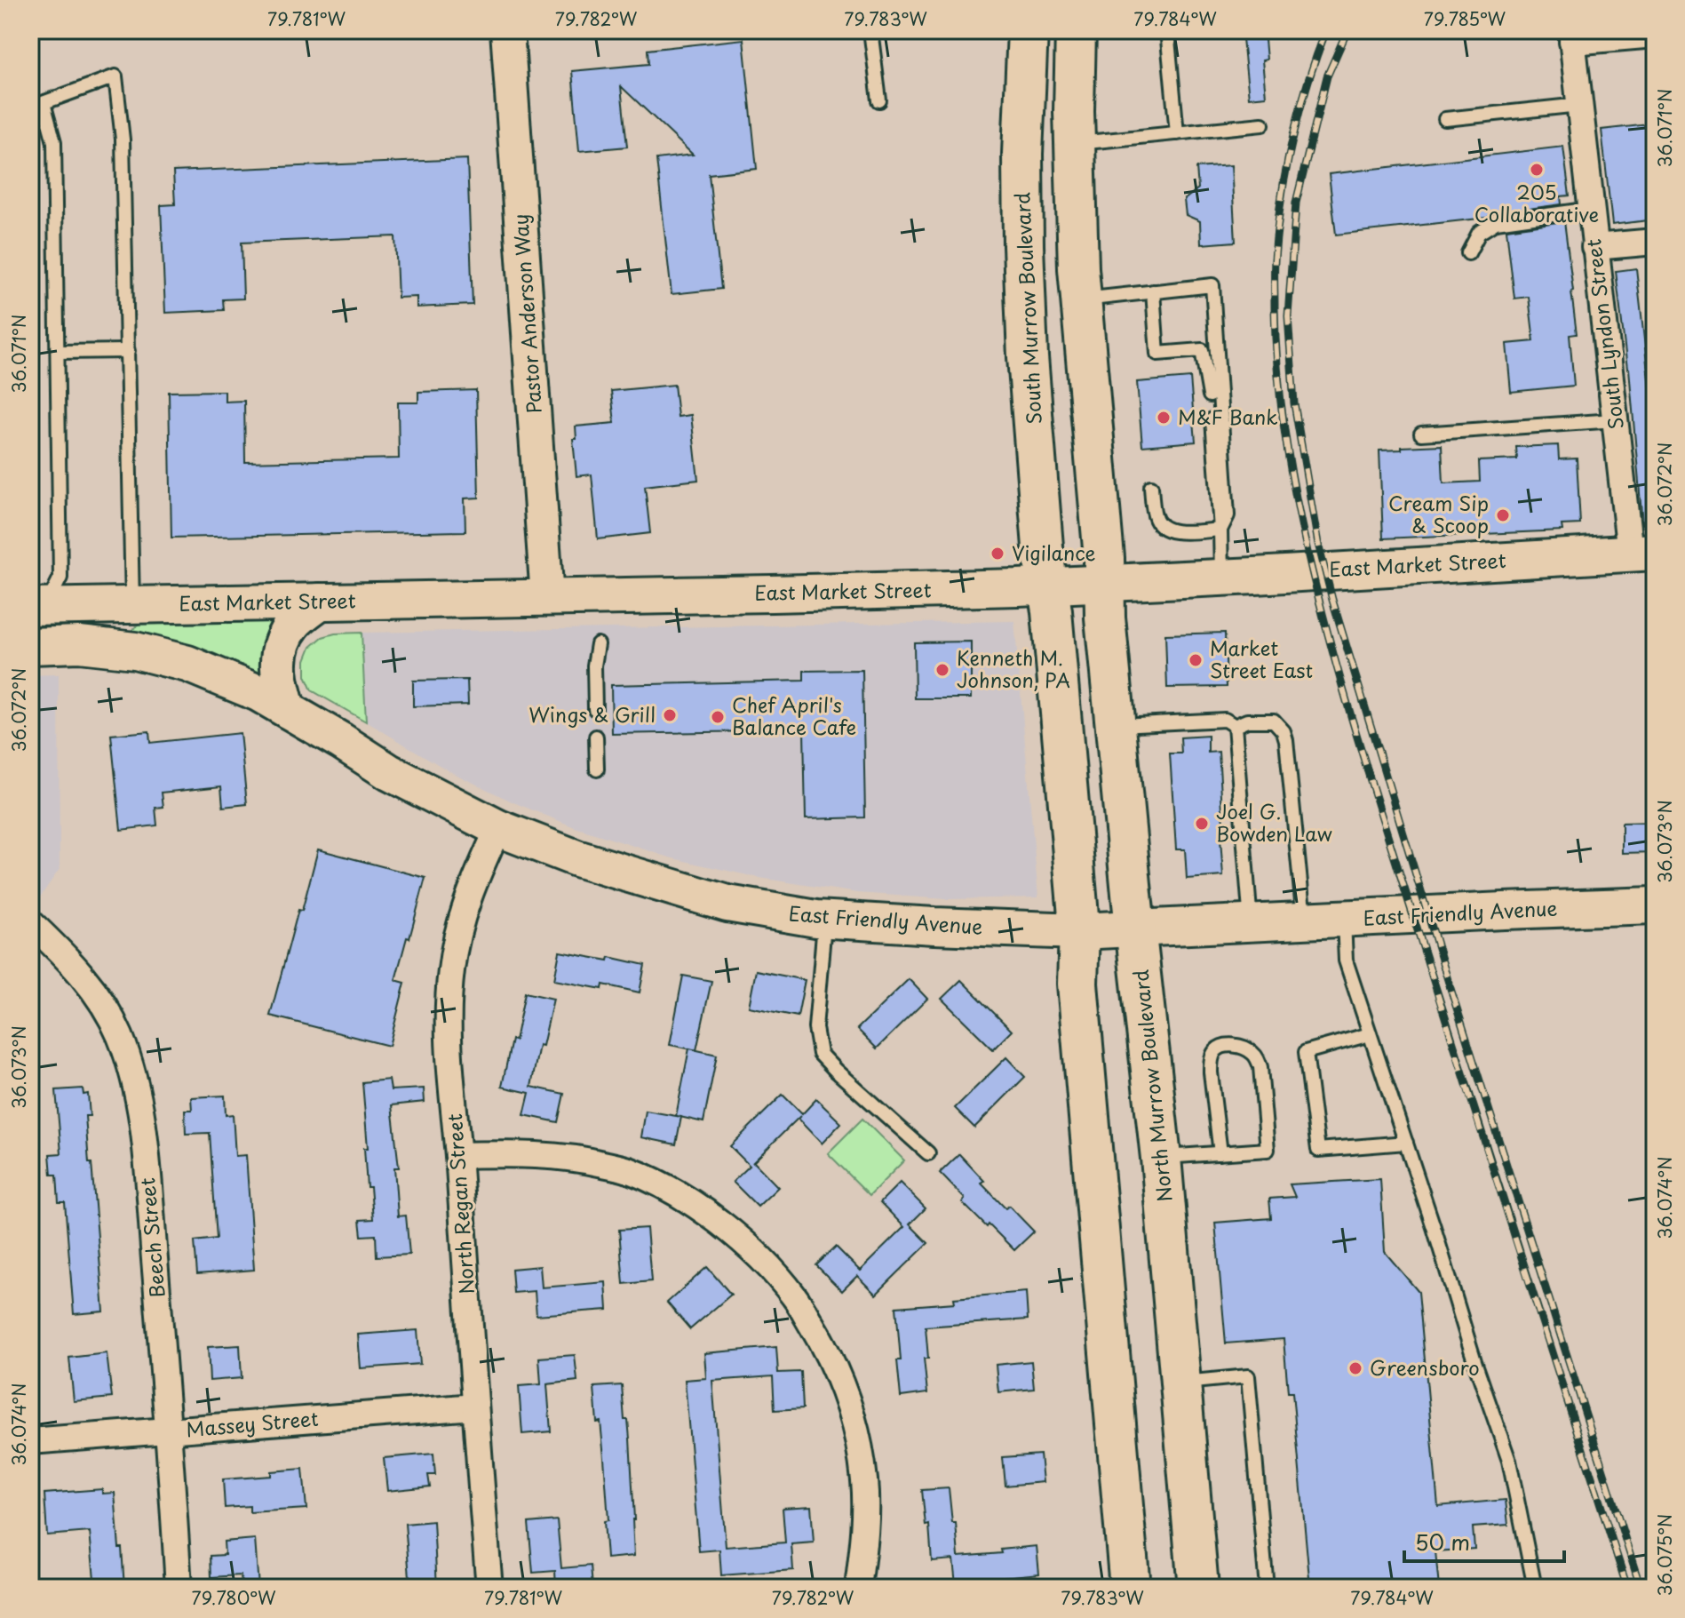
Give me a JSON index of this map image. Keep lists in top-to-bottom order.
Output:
{
  "streets": {
    "main road": [
      "South Murrow Boulevard",
      "East Market Street",
      "East Friendly Avenue",
      "North Murrow Boulevard"
    ],
    "street": [
      "Pastor Anderson Way",
      "South Lyndon Street",
      "North Regan Street",
      "Beech Street",
      "Massey Street"
    ]
  },
  "crossings": [
    ["South Murrow Boulevard", "East Market Street"],
    ["Pastor Anderson Way", "East Market Street"],
    ["South Lyndon Street", "East Market Street"],
    ["East Market Street", "North Murrow Boulevard"],
    ["East Friendly Avenue", "North Murrow Boulevard"],
    ["East Friendly Avenue", "North Regan Street"],
    ["North Regan Street", "Massey Street"],
    ["Beech Street", "Massey Street"]
  ],
  "places": [
    "205 Collaborative",
    "M&F Bank",
    "Cream Sip & Scoop",
    "Vigilance",
    "Market Street East",
    "Kenneth M. Johnson, PA",
    "Wings & Grill",
    "Chef April's Balance Cafe",
    "Joel G. Bowden Law",
    "Greensboro"
  ],
  "scale_bar": "50 m",
  "coordinates": [
    "79.781°W",
    "79.782°W",
    "79.783°W",
    "79.784°W",
    "79.785°W",
    "36.071°N",
    "36.072°N",
    "36.073°N",
    "36.074°N",
    "36.075°N",
    "79.780°W"
  ]
}
